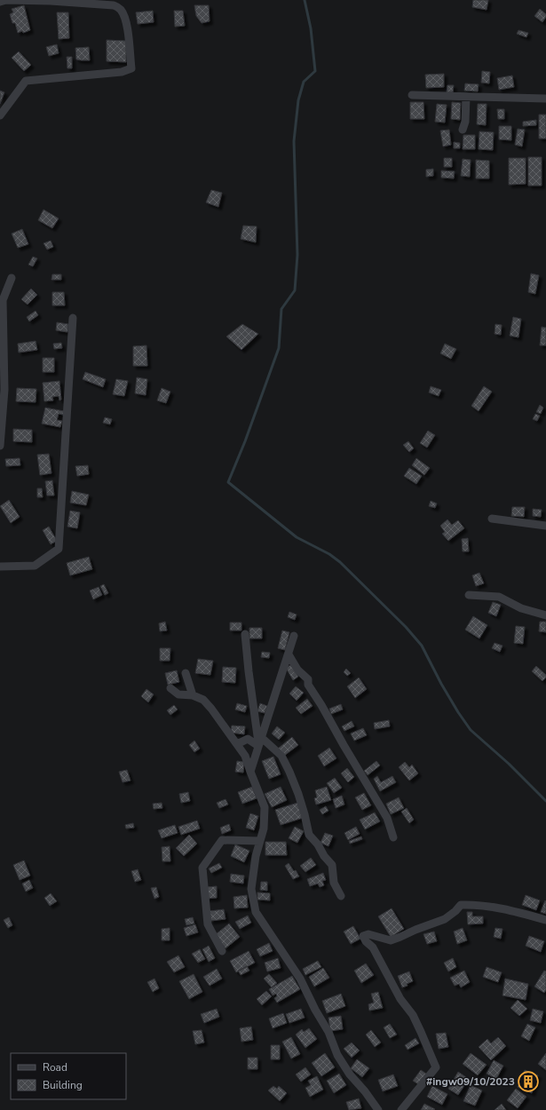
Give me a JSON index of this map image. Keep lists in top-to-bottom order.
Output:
{
  "places": {
    "building": ["#ingw09/10/2023"]
  },
  "legend": ["Road", "Building"]
}
